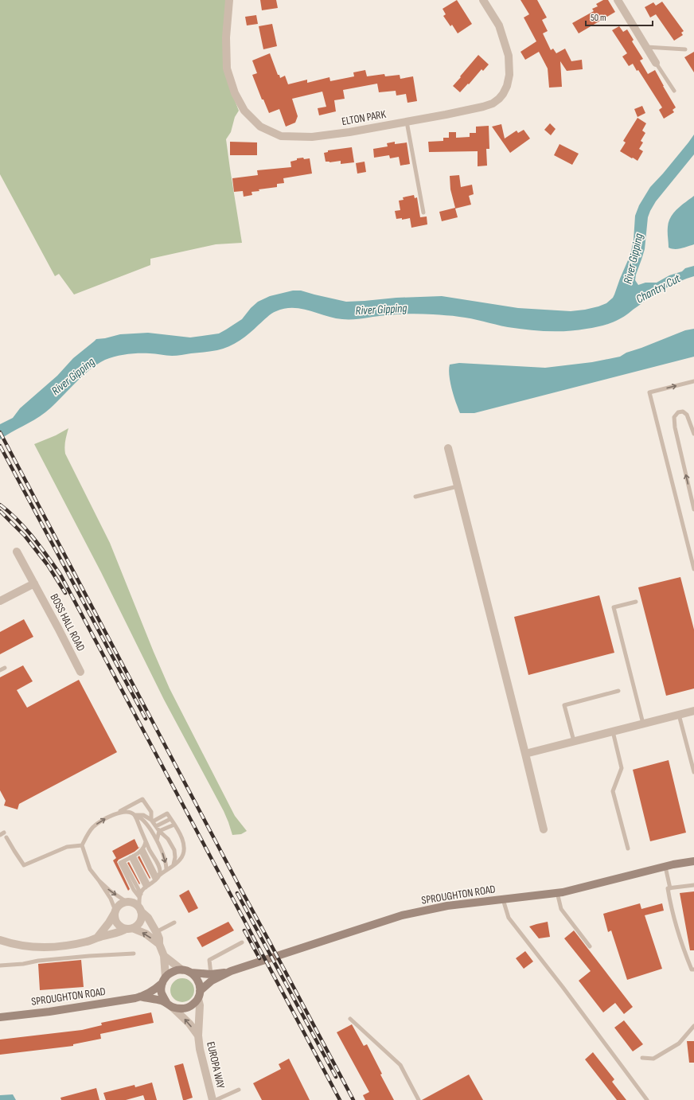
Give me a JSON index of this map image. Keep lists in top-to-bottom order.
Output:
{
  "streets": {
    "street": [
      "ELTON PARK",
      "BOSS HALL ROAD",
      "SPROUGHTON ROAD",
      "EUROPA WAY"
    ]
  },
  "crossings": [
    ["SPROUGHTON ROAD", "EUROPA WAY"]
  ],
  "water": ["River Gipping", "Chantry Cut"],
  "scale_bar": "50 m"
}
